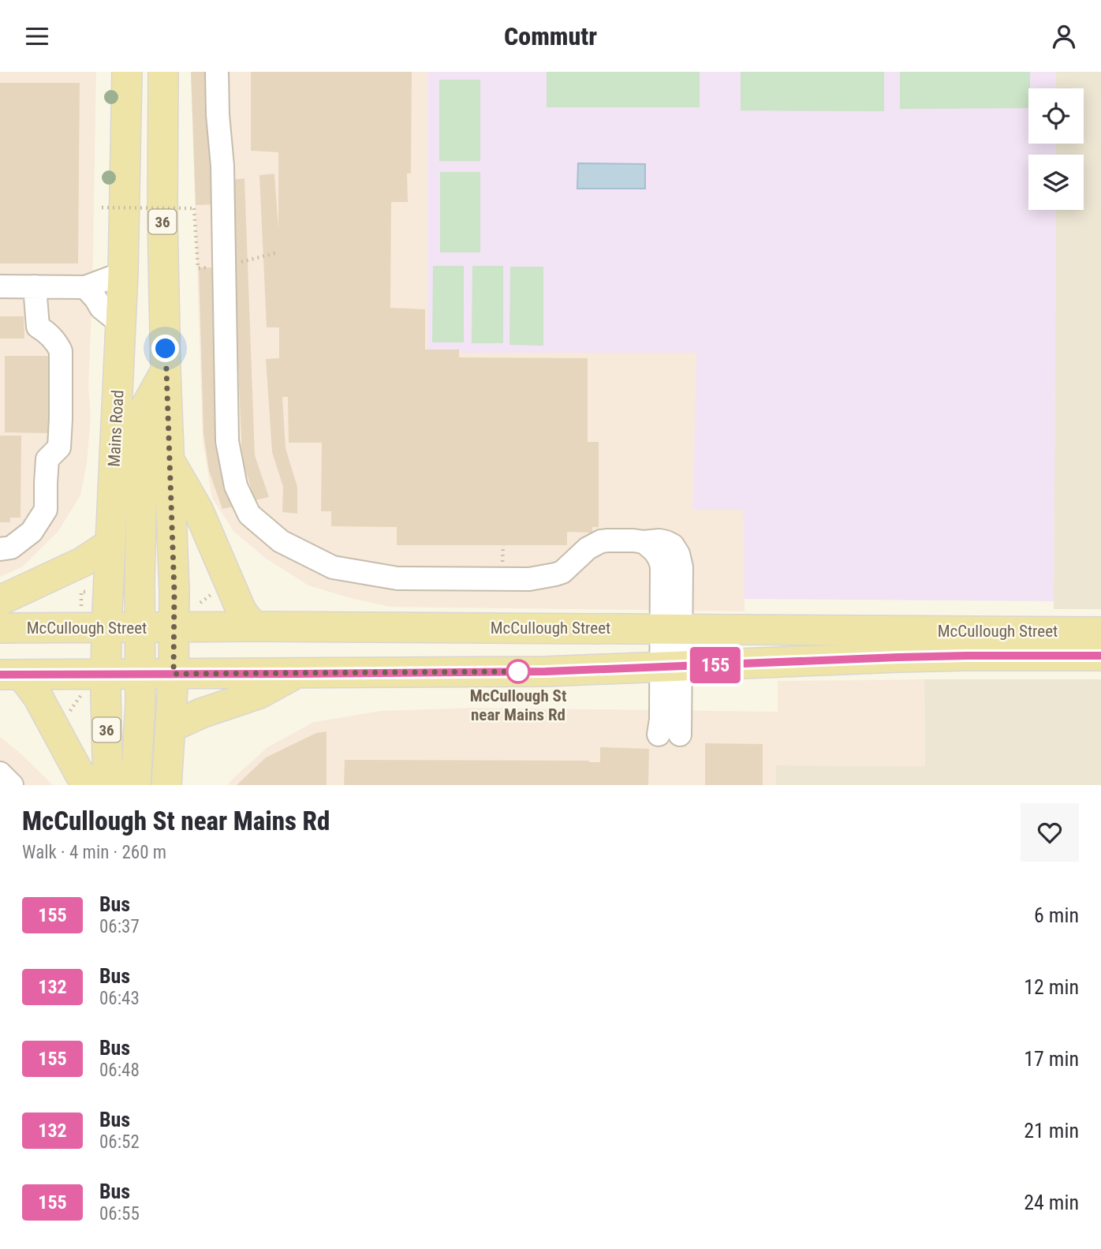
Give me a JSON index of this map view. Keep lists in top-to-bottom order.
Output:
{
  "streets": {
    "main road": ["36", "Mains Road", "McCullough Street"]
  },
  "crossings": [
    ["36", "McCullough Street"],
    ["Mains Road", "McCullough Street"]
  ],
  "places": ["McCullough St near Mains Rd"],
  "lines": ["bus line 155"],
  "page": {
    "header": "Commutr",
    "on_map": "155",
    "heading": ["McCullough St near Mains Rd", "Walk · 4 min · 260 m"],
    "list": [
      {
        "mark": "155",
        "name": "Bus",
        "note": "06:37",
        "value": "6 min"
      },
      {
        "mark": "132",
        "name": "Bus",
        "note": "06:43",
        "value": "12 min"
      },
      {
        "mark": "155",
        "name": "Bus",
        "note": "06:48",
        "value": "17 min"
      },
      {
        "mark": "132",
        "name": "Bus",
        "note": "06:52",
        "value": "21 min"
      },
      {
        "mark": "155",
        "name": "Bus",
        "note": "06:55",
        "value": "24 min"
      }
    ]
  }
}
